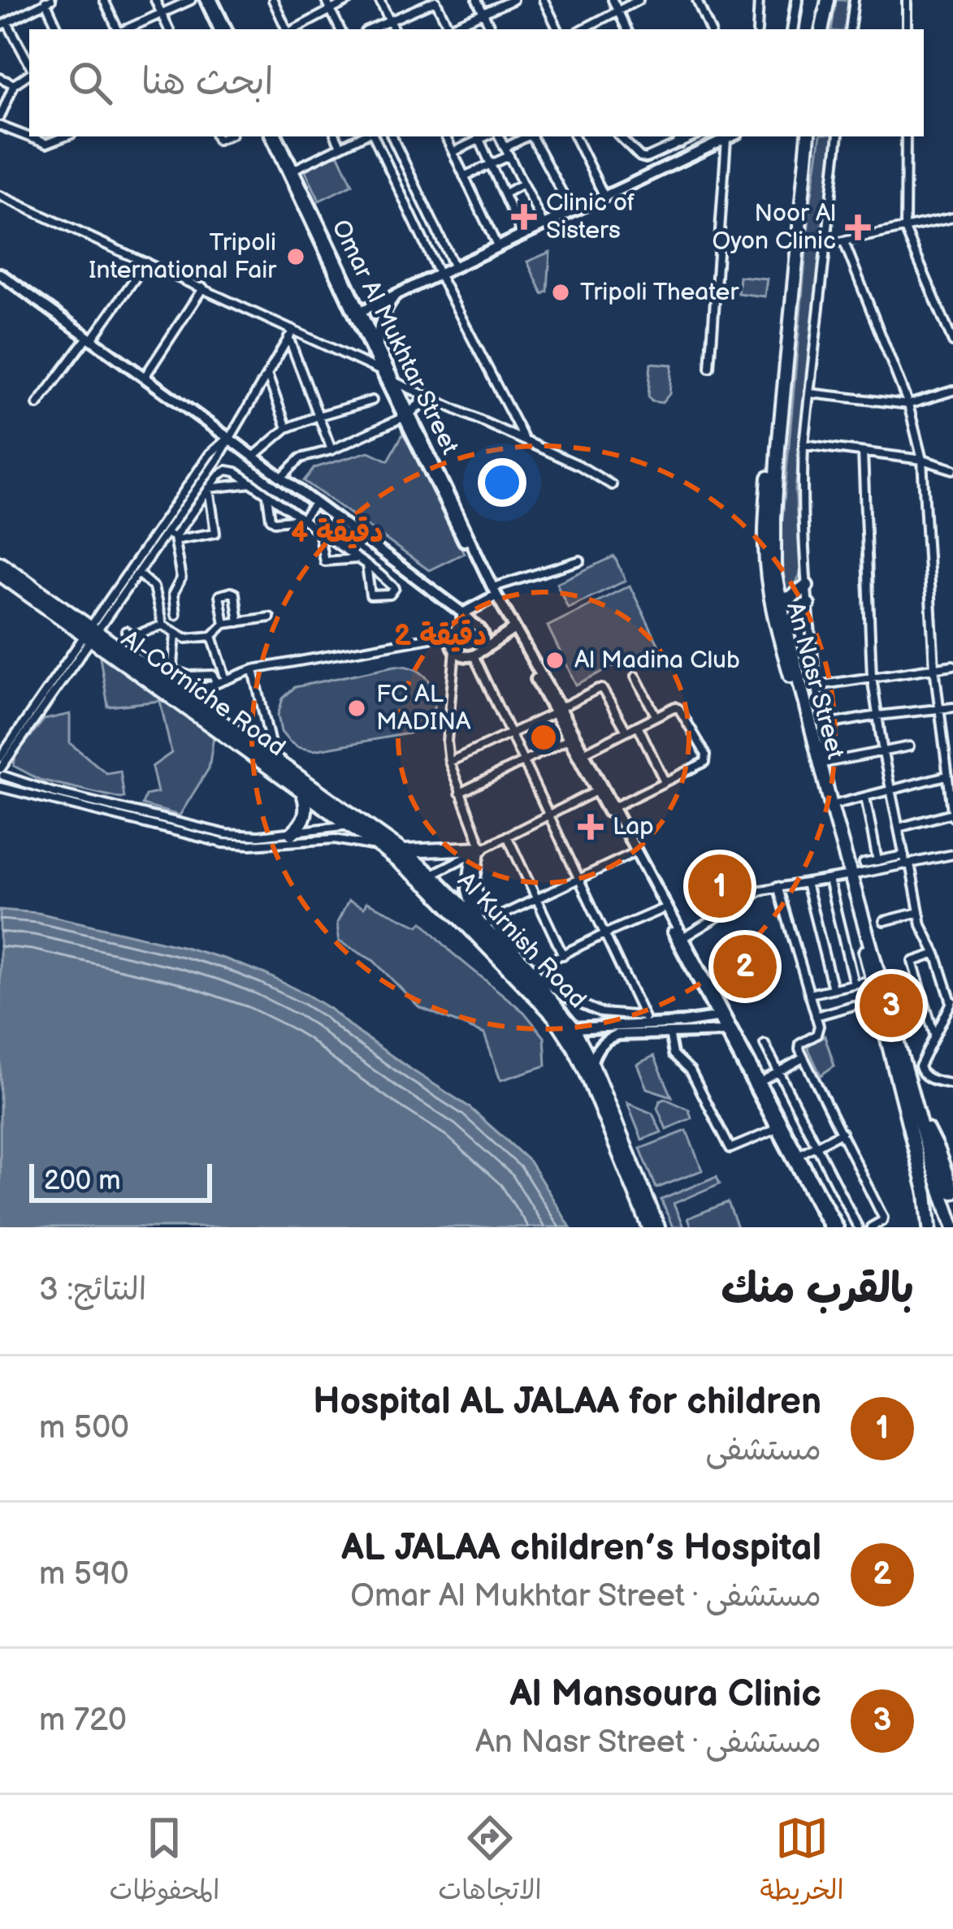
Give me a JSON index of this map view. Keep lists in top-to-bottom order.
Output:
{
  "streets": {
    "highway": ["An Nasr Street", "Al-Corniche Road", "Al Kurnish Road"],
    "main road": ["Omar Al Mukhtar Street"]
  },
  "crossings": [
    ["Al-Corniche Road", "Al Kurnish Road"]
  ],
  "places": {
    "health": ["Clinic of Sisters", "Noor Al Oyon Clinic", "Lap"],
    "other": [
      "Tripoli International Fair",
      "Tripoli Theater",
      "Al Madina Club",
      "FC AL MADINA"
    ]
  },
  "scale_bar": "200 m",
  "page": {
    "search": "ابحث هنا",
    "pins": ["1", "2", "3"],
    "scale": "200 m",
    "heading": ["بالقرب منك", "النتائج: 3"],
    "list": [
      {
        "mark": "1",
        "name": "Hospital AL JALAA for children",
        "note": "مستشفى",
        "value": "500 m"
      },
      {
        "mark": "2",
        "name": "AL JALAA children’s Hospital",
        "note": "مستشفى · Omar Al Mukhtar Street",
        "value": "590 m"
      },
      {
        "mark": "3",
        "name": "Al Mansoura Clinic",
        "note": "مستشفى · An Nasr Street",
        "value": "720 m"
      }
    ],
    "nav": ["الخريطة", "الاتجاهات", "المحفوظات"]
  },
  "rings": ["4 دقيقة", "2 دقيقة"]
}
